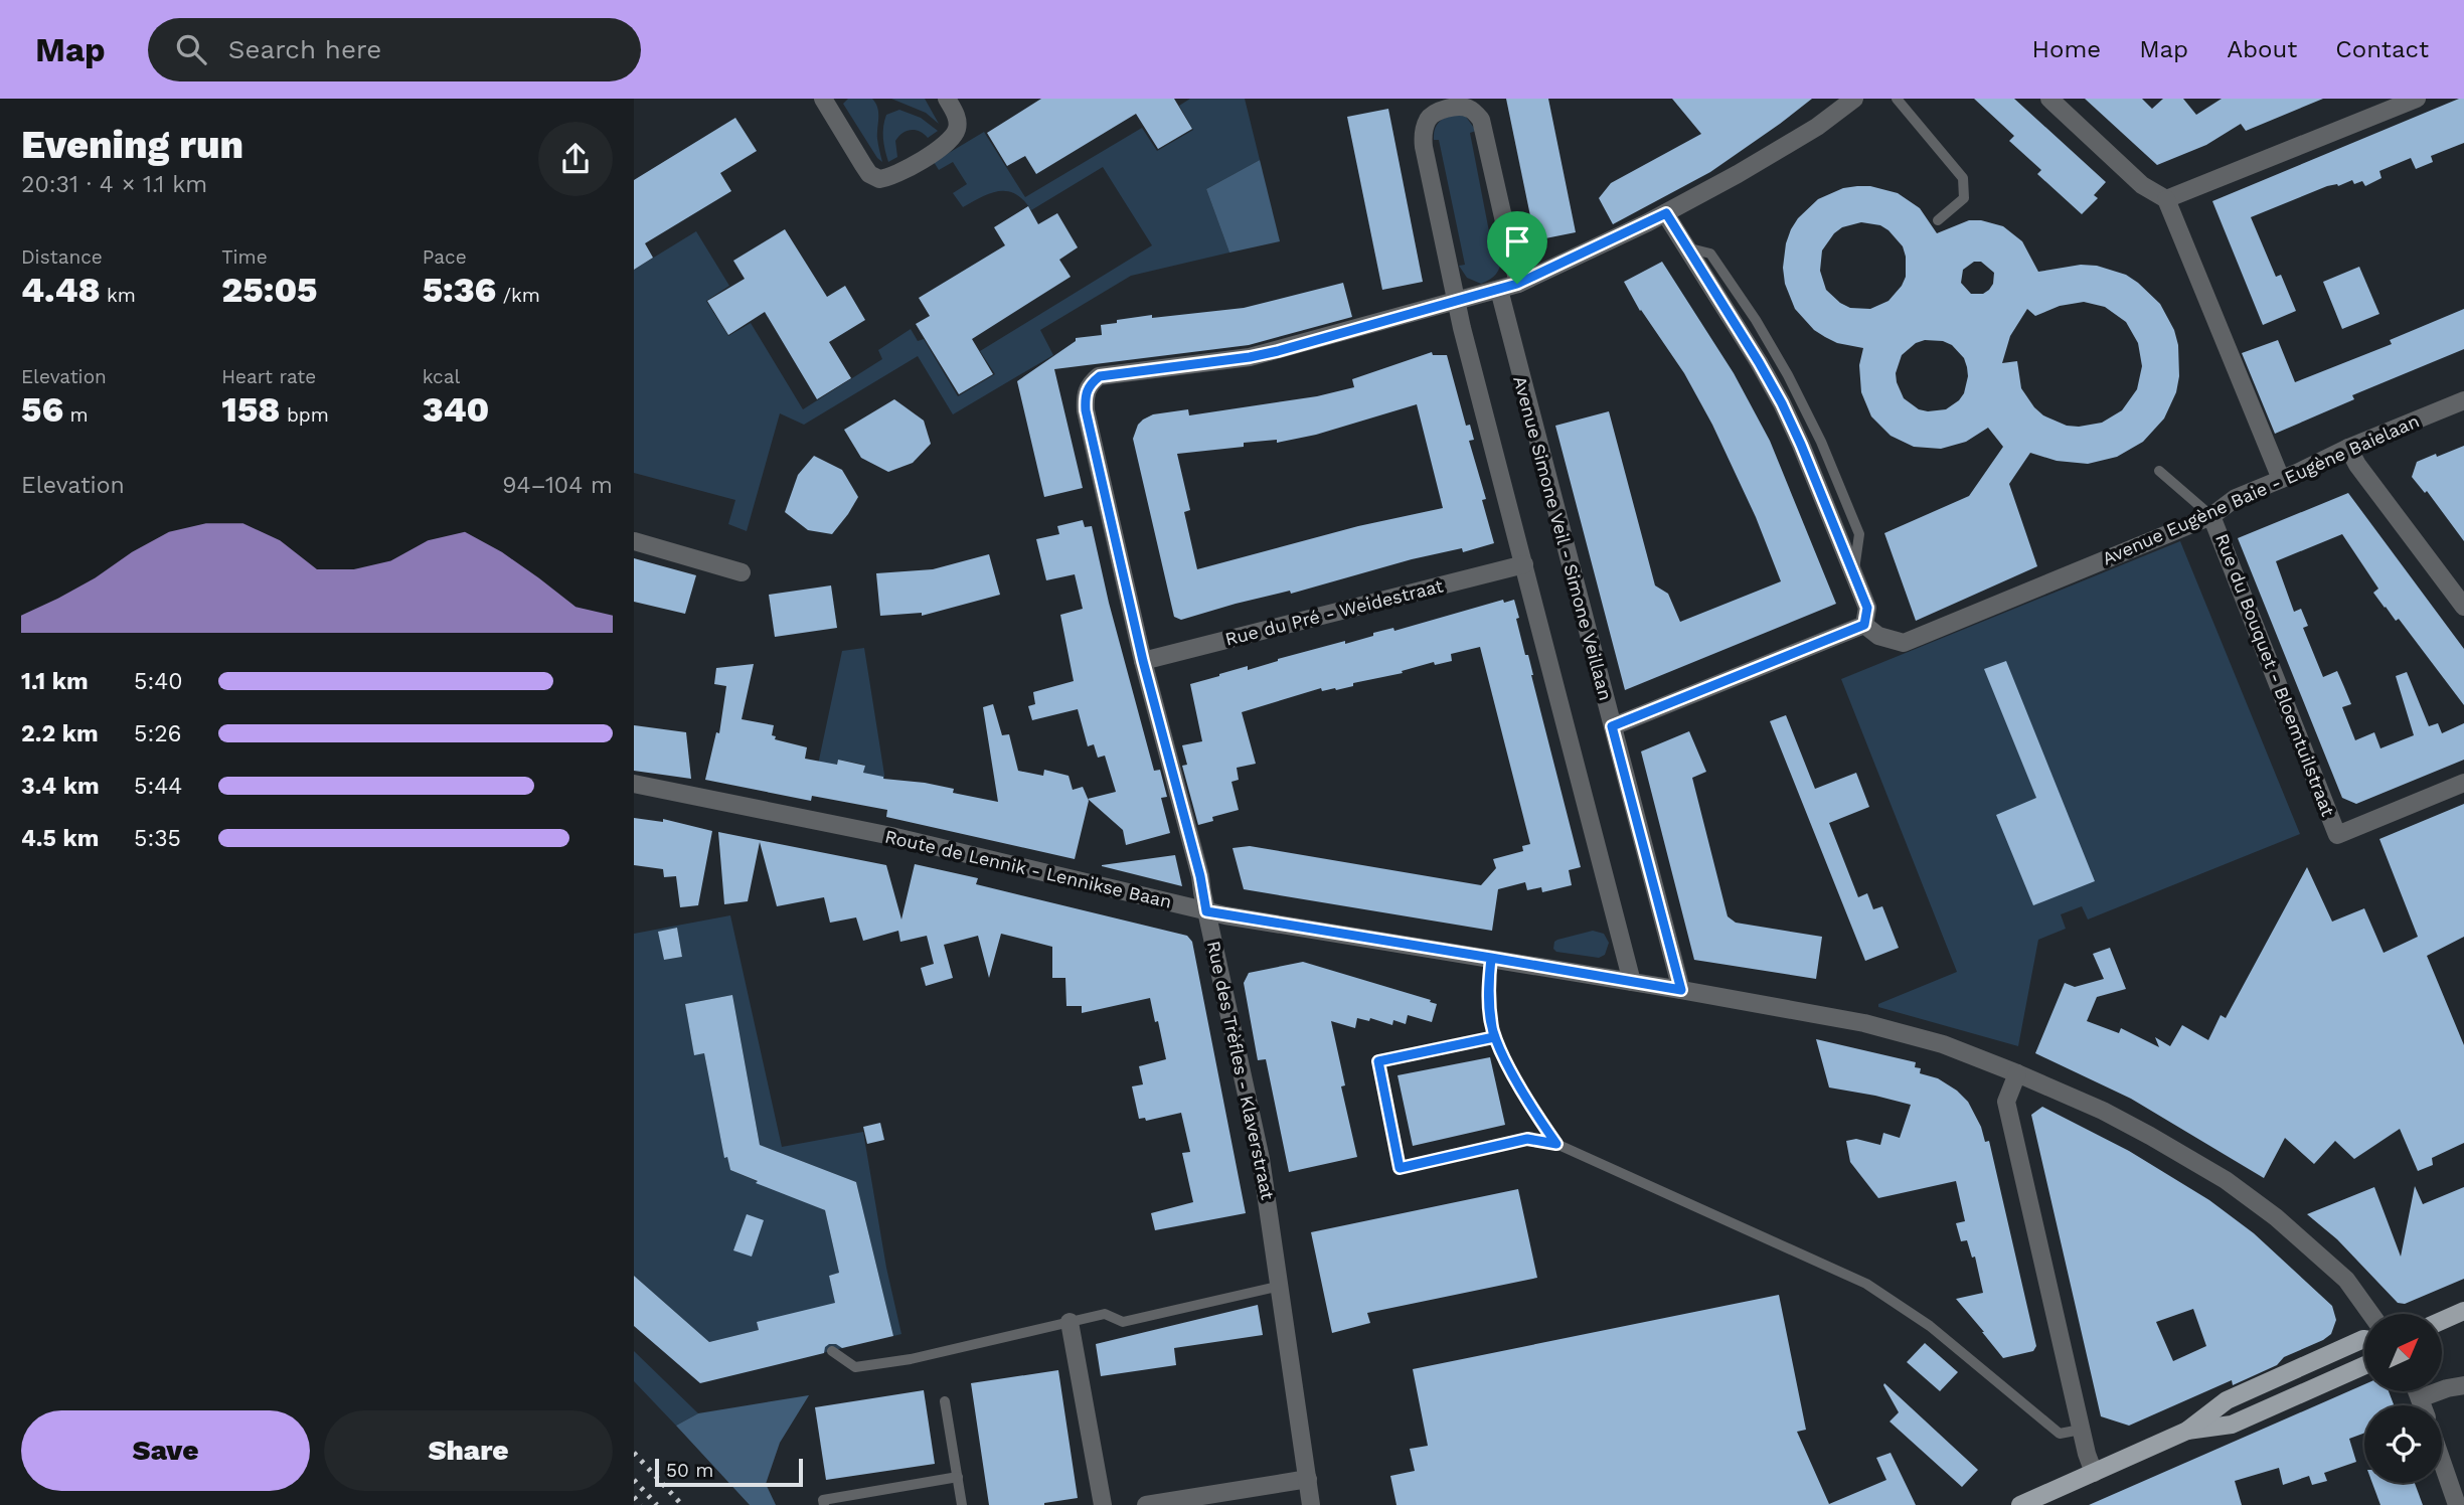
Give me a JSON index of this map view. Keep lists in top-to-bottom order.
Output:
{
  "streets": {
    "street": [
      "Avenue Eugène Baie - Eugène Baielaan",
      "Avenue Simone Veil - Simone Veillaan",
      "Rue du Pré - Weidestraat",
      "Rue du Bouquet - Bloemtuilstraat",
      "Route de Lennik - Lennikse Baan",
      "Rue des Trèfles - Klaverstraat"
    ]
  },
  "crossings": [
    ["Avenue Eugène Baie - Eugène Baielaan", "Rue du Bouquet - Bloemtuilstraat"],
    ["Avenue Simone Veil - Simone Veillaan", "Route de Lennik - Lennikse Baan"],
    ["Rue du Pré - Weidestraat", "Rue des Trèfles - Klaverstraat"],
    ["Route de Lennik - Lennikse Baan", "Rue des Trèfles - Klaverstraat"]
  ],
  "scale_bar": "50 m",
  "north": "top right",
  "page": {
    "header": "Map",
    "search": "Search here",
    "nav": [
      "Home",
      "Map",
      "About",
      "Contact"
    ],
    "heading": ["Evening run", "20:31 · 4 × 1.1 km"],
    "stats": [
      ["Distance", "4.48 km"],
      ["Time", "25:05"],
      ["Pace", "5:36 /km"],
      ["Elevation", "56 m"],
      ["Heart rate", "158 bpm"],
      ["kcal", "340"]
    ],
    "chart": ["Elevation", "94–104 m"],
    "list": [
      {
        "name": "1.1 km",
        "note": "5:40"
      },
      {
        "name": "2.2 km",
        "note": "5:26"
      },
      {
        "name": "3.4 km",
        "note": "5:44"
      },
      {
        "name": "4.5 km",
        "note": "5:35"
      }
    ],
    "buttons": ["Save", "Share"],
    "scale": "50 m"
  }
}
